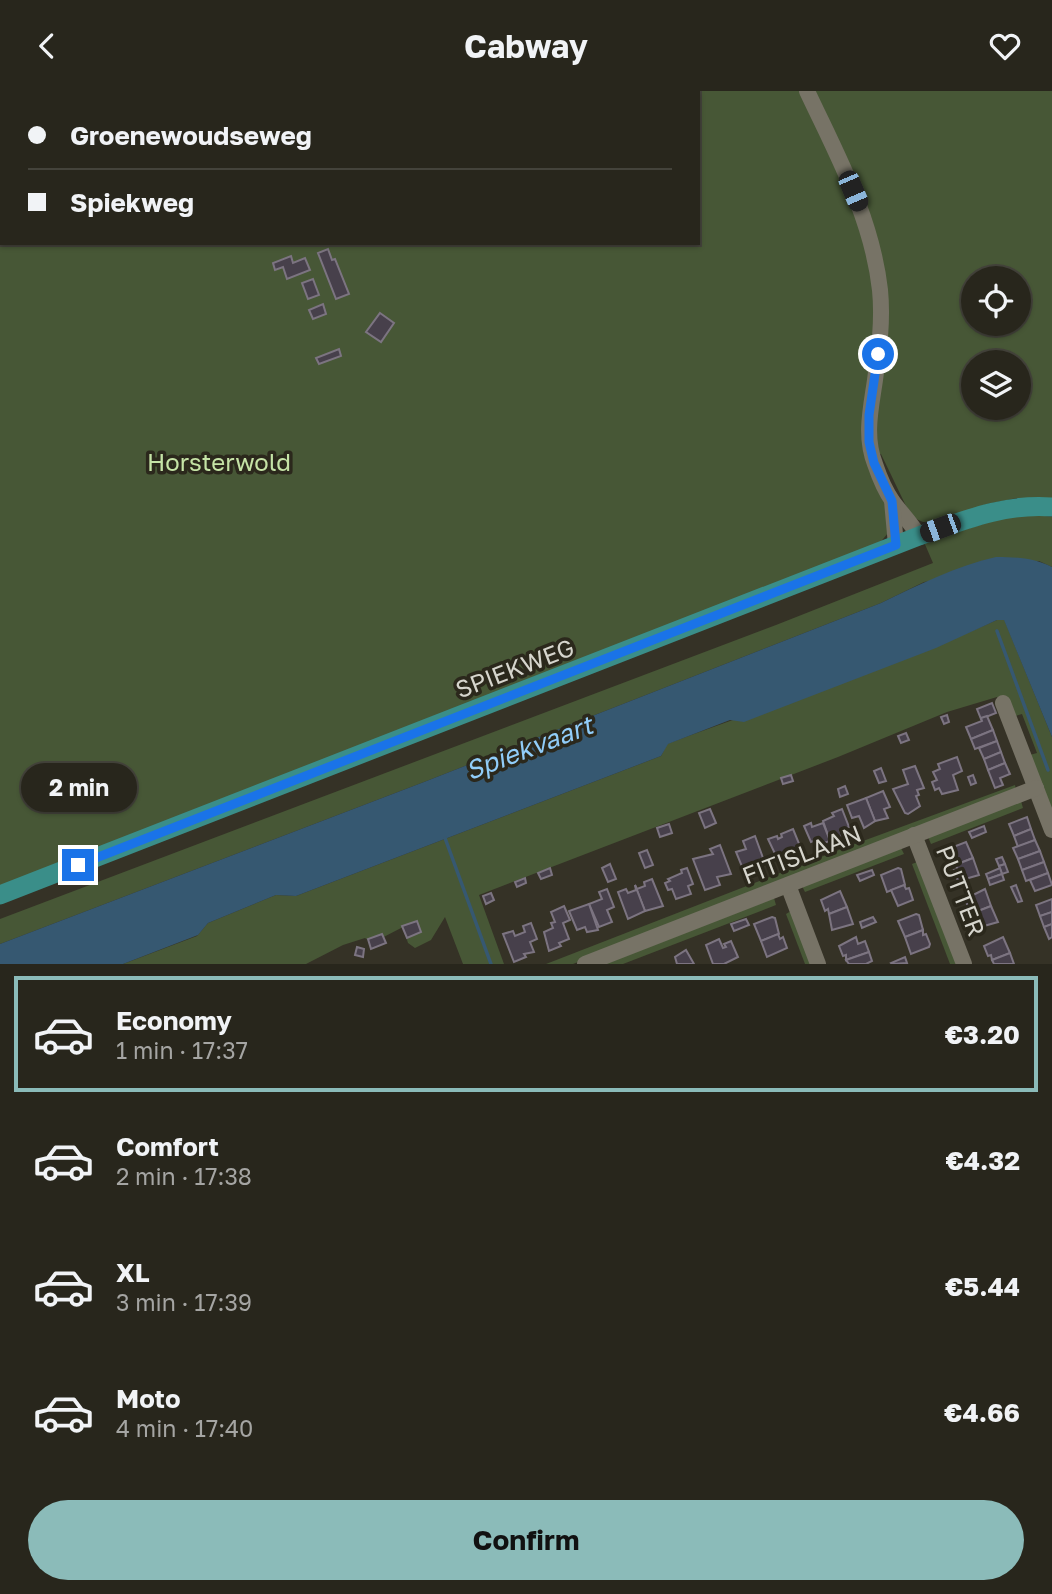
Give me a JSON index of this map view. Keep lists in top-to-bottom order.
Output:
{
  "streets": {
    "main road": ["SPIEKWEG"],
    "street": ["FITISLAAN", "PUTTER"]
  },
  "crossings": [
    ["FITISLAAN", "PUTTER"]
  ],
  "water": ["Spiekvaart"],
  "parks": ["Horsterwold"],
  "page": {
    "header": "Cabway",
    "banner": ["Groenewoudseweg", "Spiekweg"],
    "bubble": "2 min",
    "list": [
      {
        "name": "Economy",
        "note": "1 min · 17:37",
        "value": "€3.20"
      },
      {
        "name": "Comfort",
        "note": "2 min · 17:38",
        "value": "€4.32"
      },
      {
        "name": "XL",
        "note": "3 min · 17:39",
        "value": "€5.44"
      },
      {
        "name": "Moto",
        "note": "4 min · 17:40",
        "value": "€4.66"
      }
    ],
    "buttons": "Confirm"
  }
}
